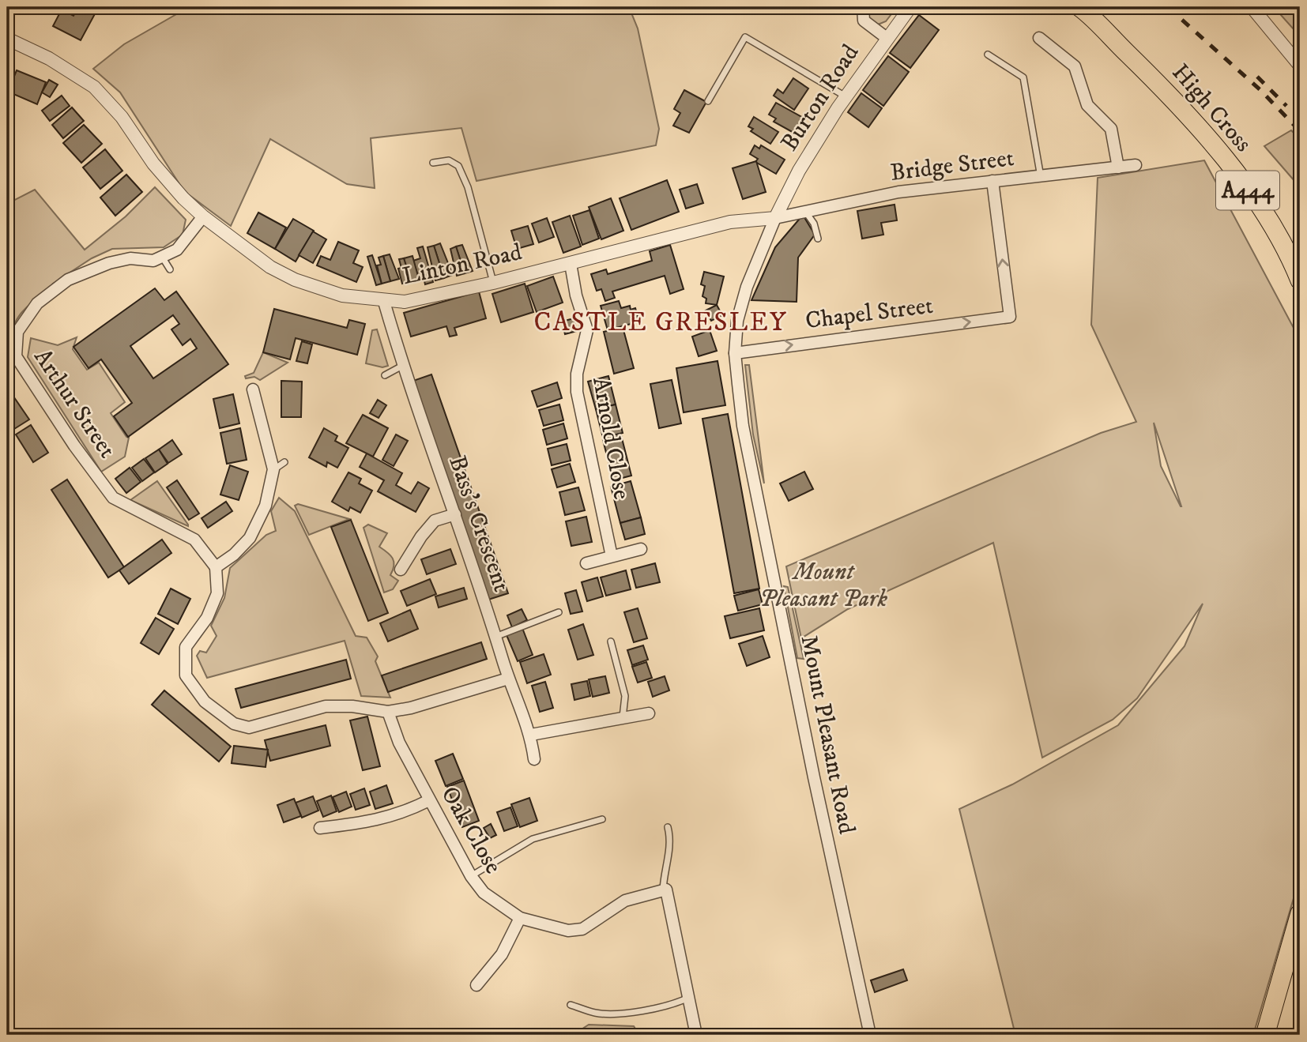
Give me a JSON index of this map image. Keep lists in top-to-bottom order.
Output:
{
  "streets": {
    "highway": ["High Cross", "A444"],
    "street": [
      "Burton Road",
      "Bridge Street",
      "Linton Road",
      "Chapel Street",
      "Arthur Street",
      "Arnold Close",
      "Bass's Crescent",
      "Mount Pleasant Road",
      "Oak Close"
    ]
  },
  "crossings": [
    ["Burton Road", "Bridge Street"],
    ["Burton Road", "Linton Road"],
    ["Burton Road", "Mount Pleasant Road"],
    ["Bridge Street", "Linton Road"],
    ["Bridge Street", "Chapel Street"],
    ["Bridge Street", "Mount Pleasant Road"],
    ["Linton Road", "Arnold Close"],
    ["Linton Road", "Bass's Crescent"],
    ["Linton Road", "Mount Pleasant Road"],
    ["Chapel Street", "Mount Pleasant Road"]
  ],
  "districts": ["CASTLE GRESLEY"],
  "parks": ["Mount Pleasant Park"]
}
